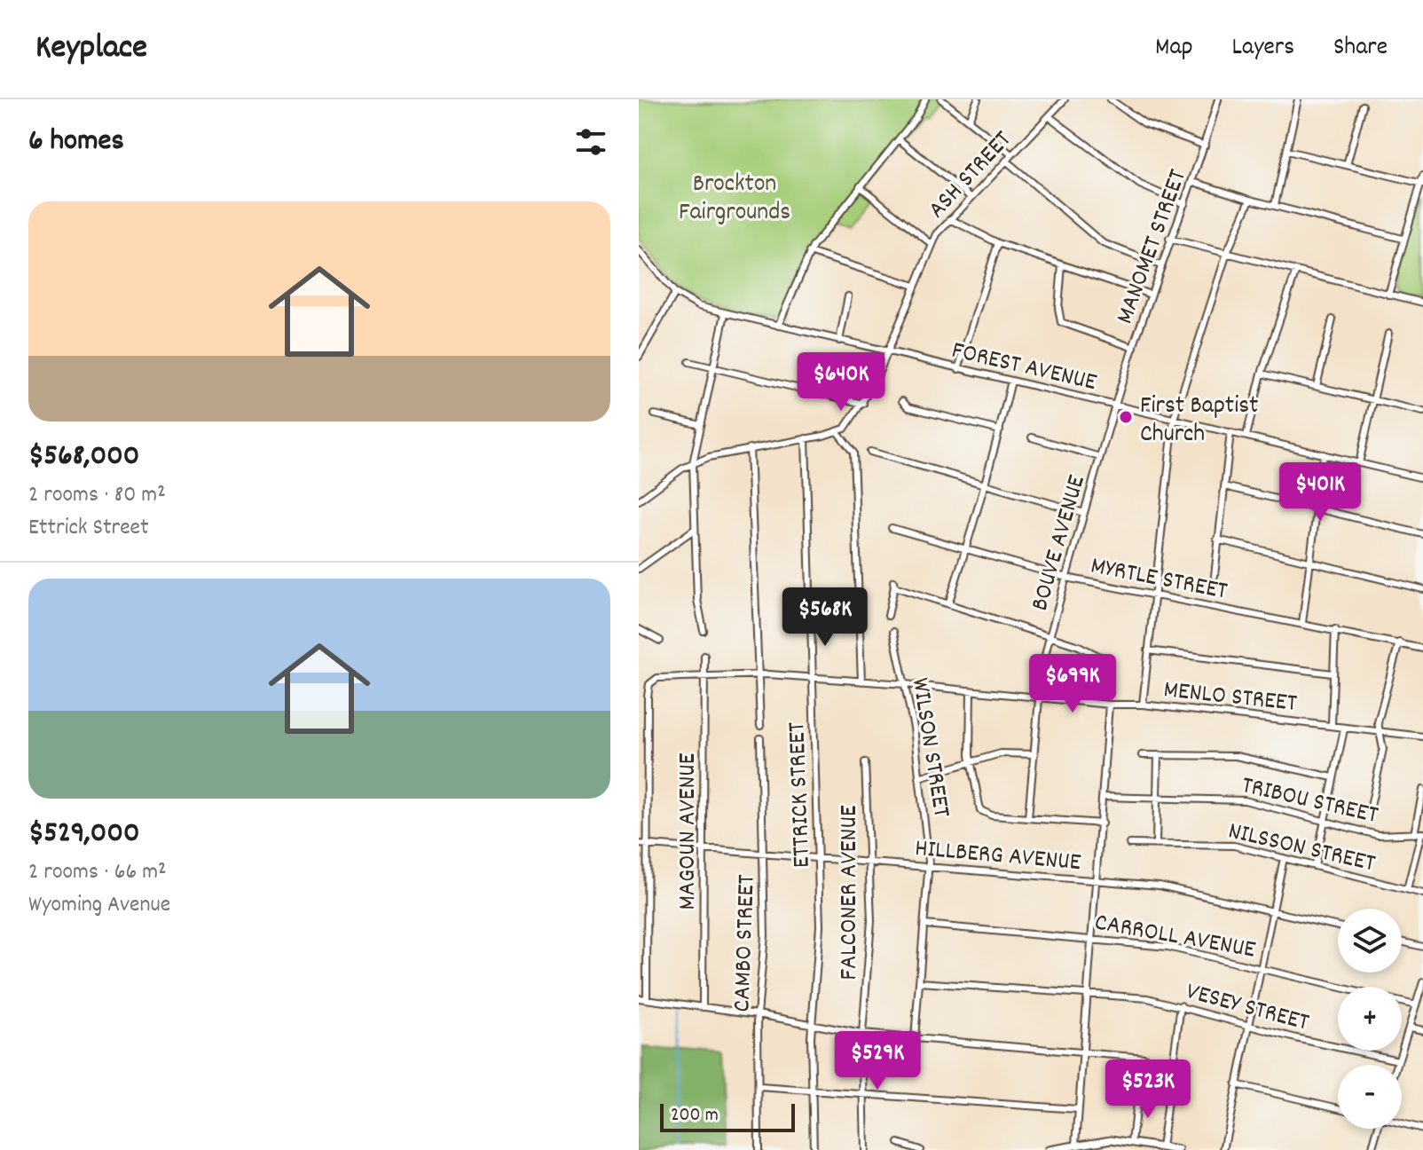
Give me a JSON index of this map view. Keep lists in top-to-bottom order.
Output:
{
  "streets": {
    "street": [
      "ASH STREET",
      "MANOMET STREET",
      "FOREST AVENUE",
      "BOUVE AVENUE",
      "MYRTLE STREET",
      "MENLO STREET",
      "WILSON STREET",
      "ETTRICK STREET",
      "TRIBOU STREET",
      "MAGOUN AVENUE",
      "NILSSON STREET",
      "HILLBERG AVENUE",
      "FALCONER AVENUE",
      "CARROLL AVENUE",
      "CAMBO STREET",
      "VESEY STREET"
    ]
  },
  "crossings": [
    ["ASH STREET", "FOREST AVENUE"],
    ["MANOMET STREET", "FOREST AVENUE"],
    ["MANOMET STREET", "BOUVE AVENUE"],
    ["FOREST AVENUE", "BOUVE AVENUE"],
    ["BOUVE AVENUE", "MYRTLE STREET"],
    ["BOUVE AVENUE", "MENLO STREET"],
    ["MENLO STREET", "WILSON STREET"],
    ["MENLO STREET", "ETTRICK STREET"],
    ["MENLO STREET", "MAGOUN AVENUE"],
    ["MENLO STREET", "HILLBERG AVENUE"],
    ["WILSON STREET", "HILLBERG AVENUE"],
    ["WILSON STREET", "CARROLL AVENUE"],
    ["WILSON STREET", "VESEY STREET"],
    ["ETTRICK STREET", "HILLBERG AVENUE"],
    ["MAGOUN AVENUE", "HILLBERG AVENUE"],
    ["HILLBERG AVENUE", "FALCONER AVENUE"],
    ["HILLBERG AVENUE", "CAMBO STREET"]
  ],
  "parks": ["Brockton Fairgrounds"],
  "places": ["First Baptist Church"],
  "scale_bar": "200 m",
  "page": {
    "header": "Keyplace",
    "nav": ["Map", "Layers", "Share"],
    "heading": "6 homes",
    "list": [
      {
        "name": "$568,000",
        "note": "2 rooms · 80 m² · Ettrick Street"
      },
      {
        "name": "$529,000",
        "note": "2 rooms · 66 m² · Wyoming Avenue"
      }
    ],
    "price": [
      "$640K",
      "$401K",
      "$568K",
      "$699K",
      "$529K",
      "$523K"
    ],
    "map_buttons": ["+", "−"],
    "scale": "200 m"
  }
}
